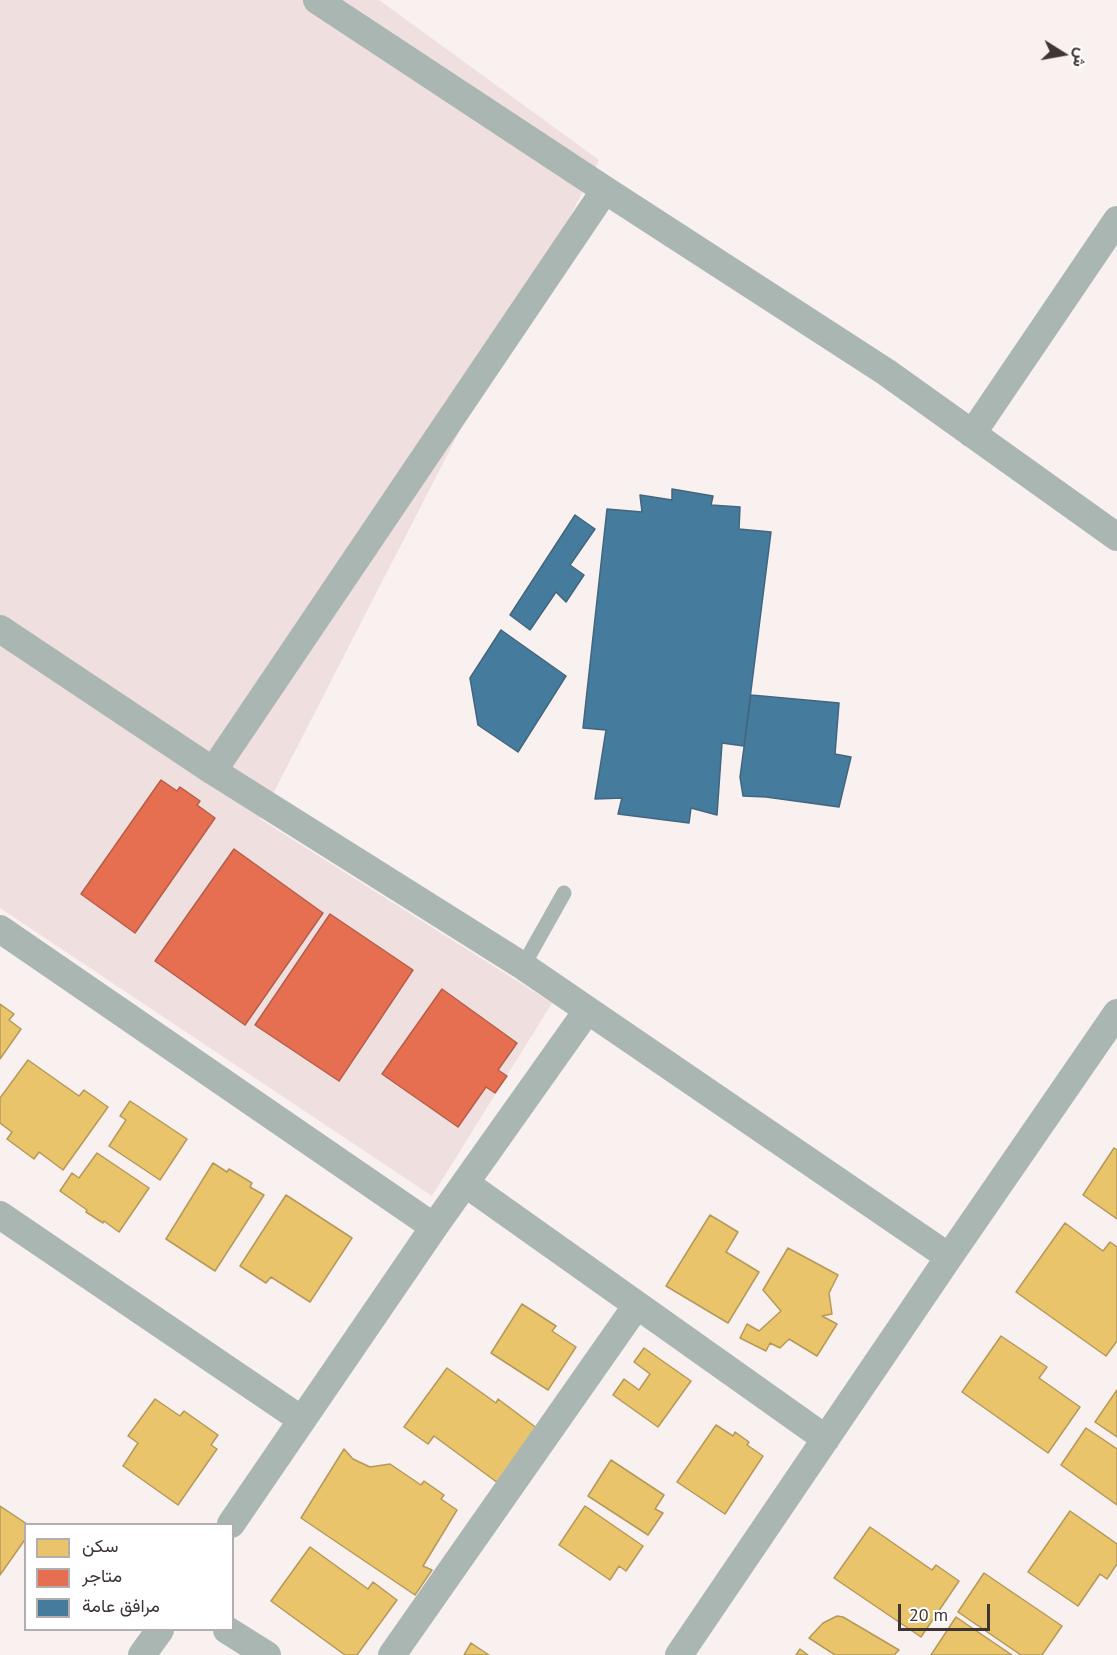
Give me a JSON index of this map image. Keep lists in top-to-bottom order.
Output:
{
  "legend": ["سكن", "متاجر", "مرافق عامة"],
  "scale_bar": "20 m",
  "north": "right"
}
